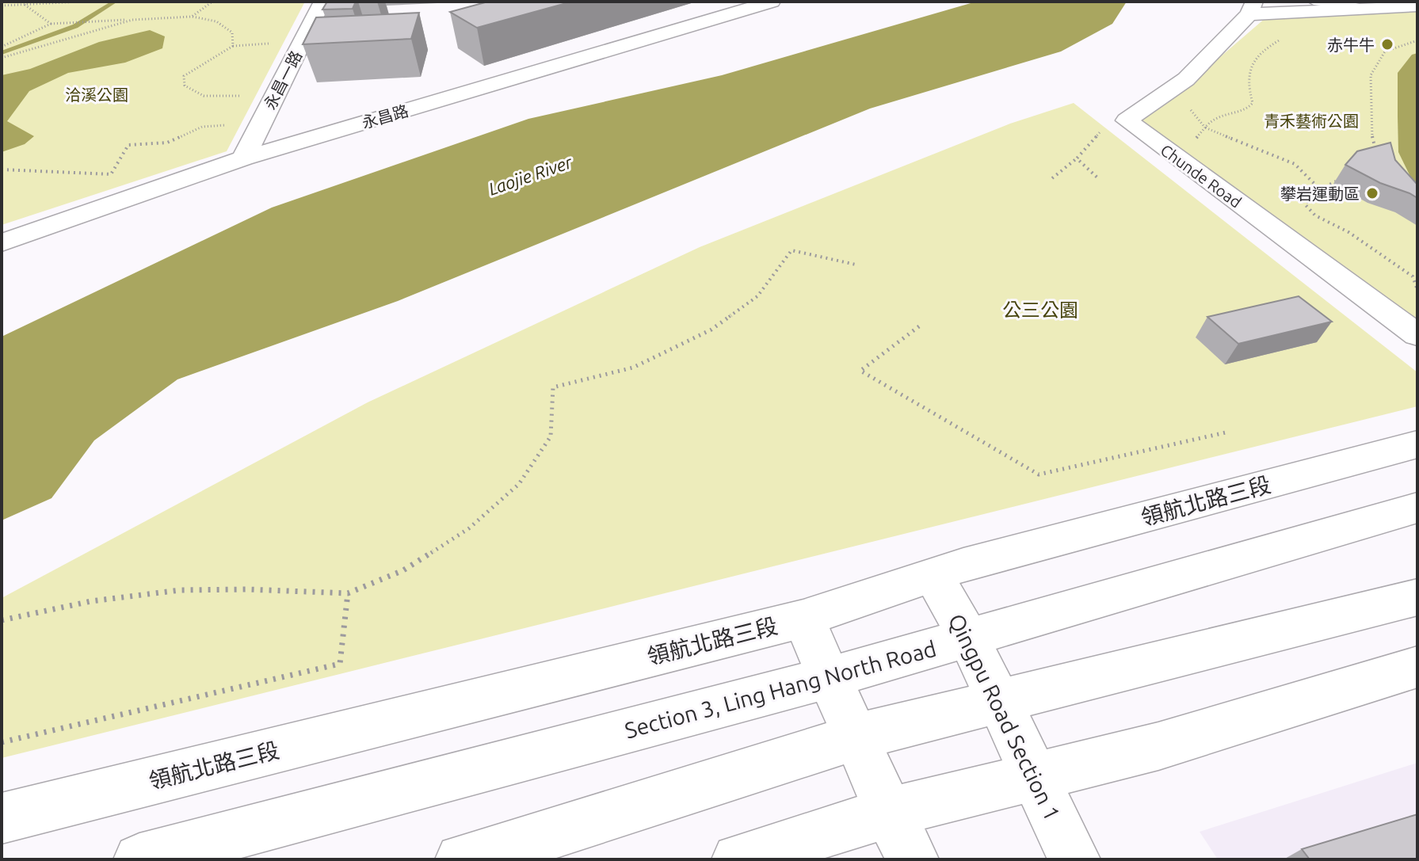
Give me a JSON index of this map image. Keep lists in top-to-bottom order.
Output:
{
  "streets": {
    "street": [
      "永昌一路",
      "永昌路",
      "Chunde Road",
      "領航北路三段",
      "Section 3, Ling Hang North Road",
      "Qingpu Road Section 1"
    ]
  },
  "crossings": [
    ["永昌一路", "永昌路"],
    ["領航北路三段", "Qingpu Road Section 1"],
    ["Section 3, Ling Hang North Road", "Qingpu Road Section 1"]
  ],
  "water": ["Laojie River"],
  "parks": ["洽溪公園", "青禾藝術公園", "公三公園"],
  "places": ["赤牛牛", "攀岩運動區"]
}
